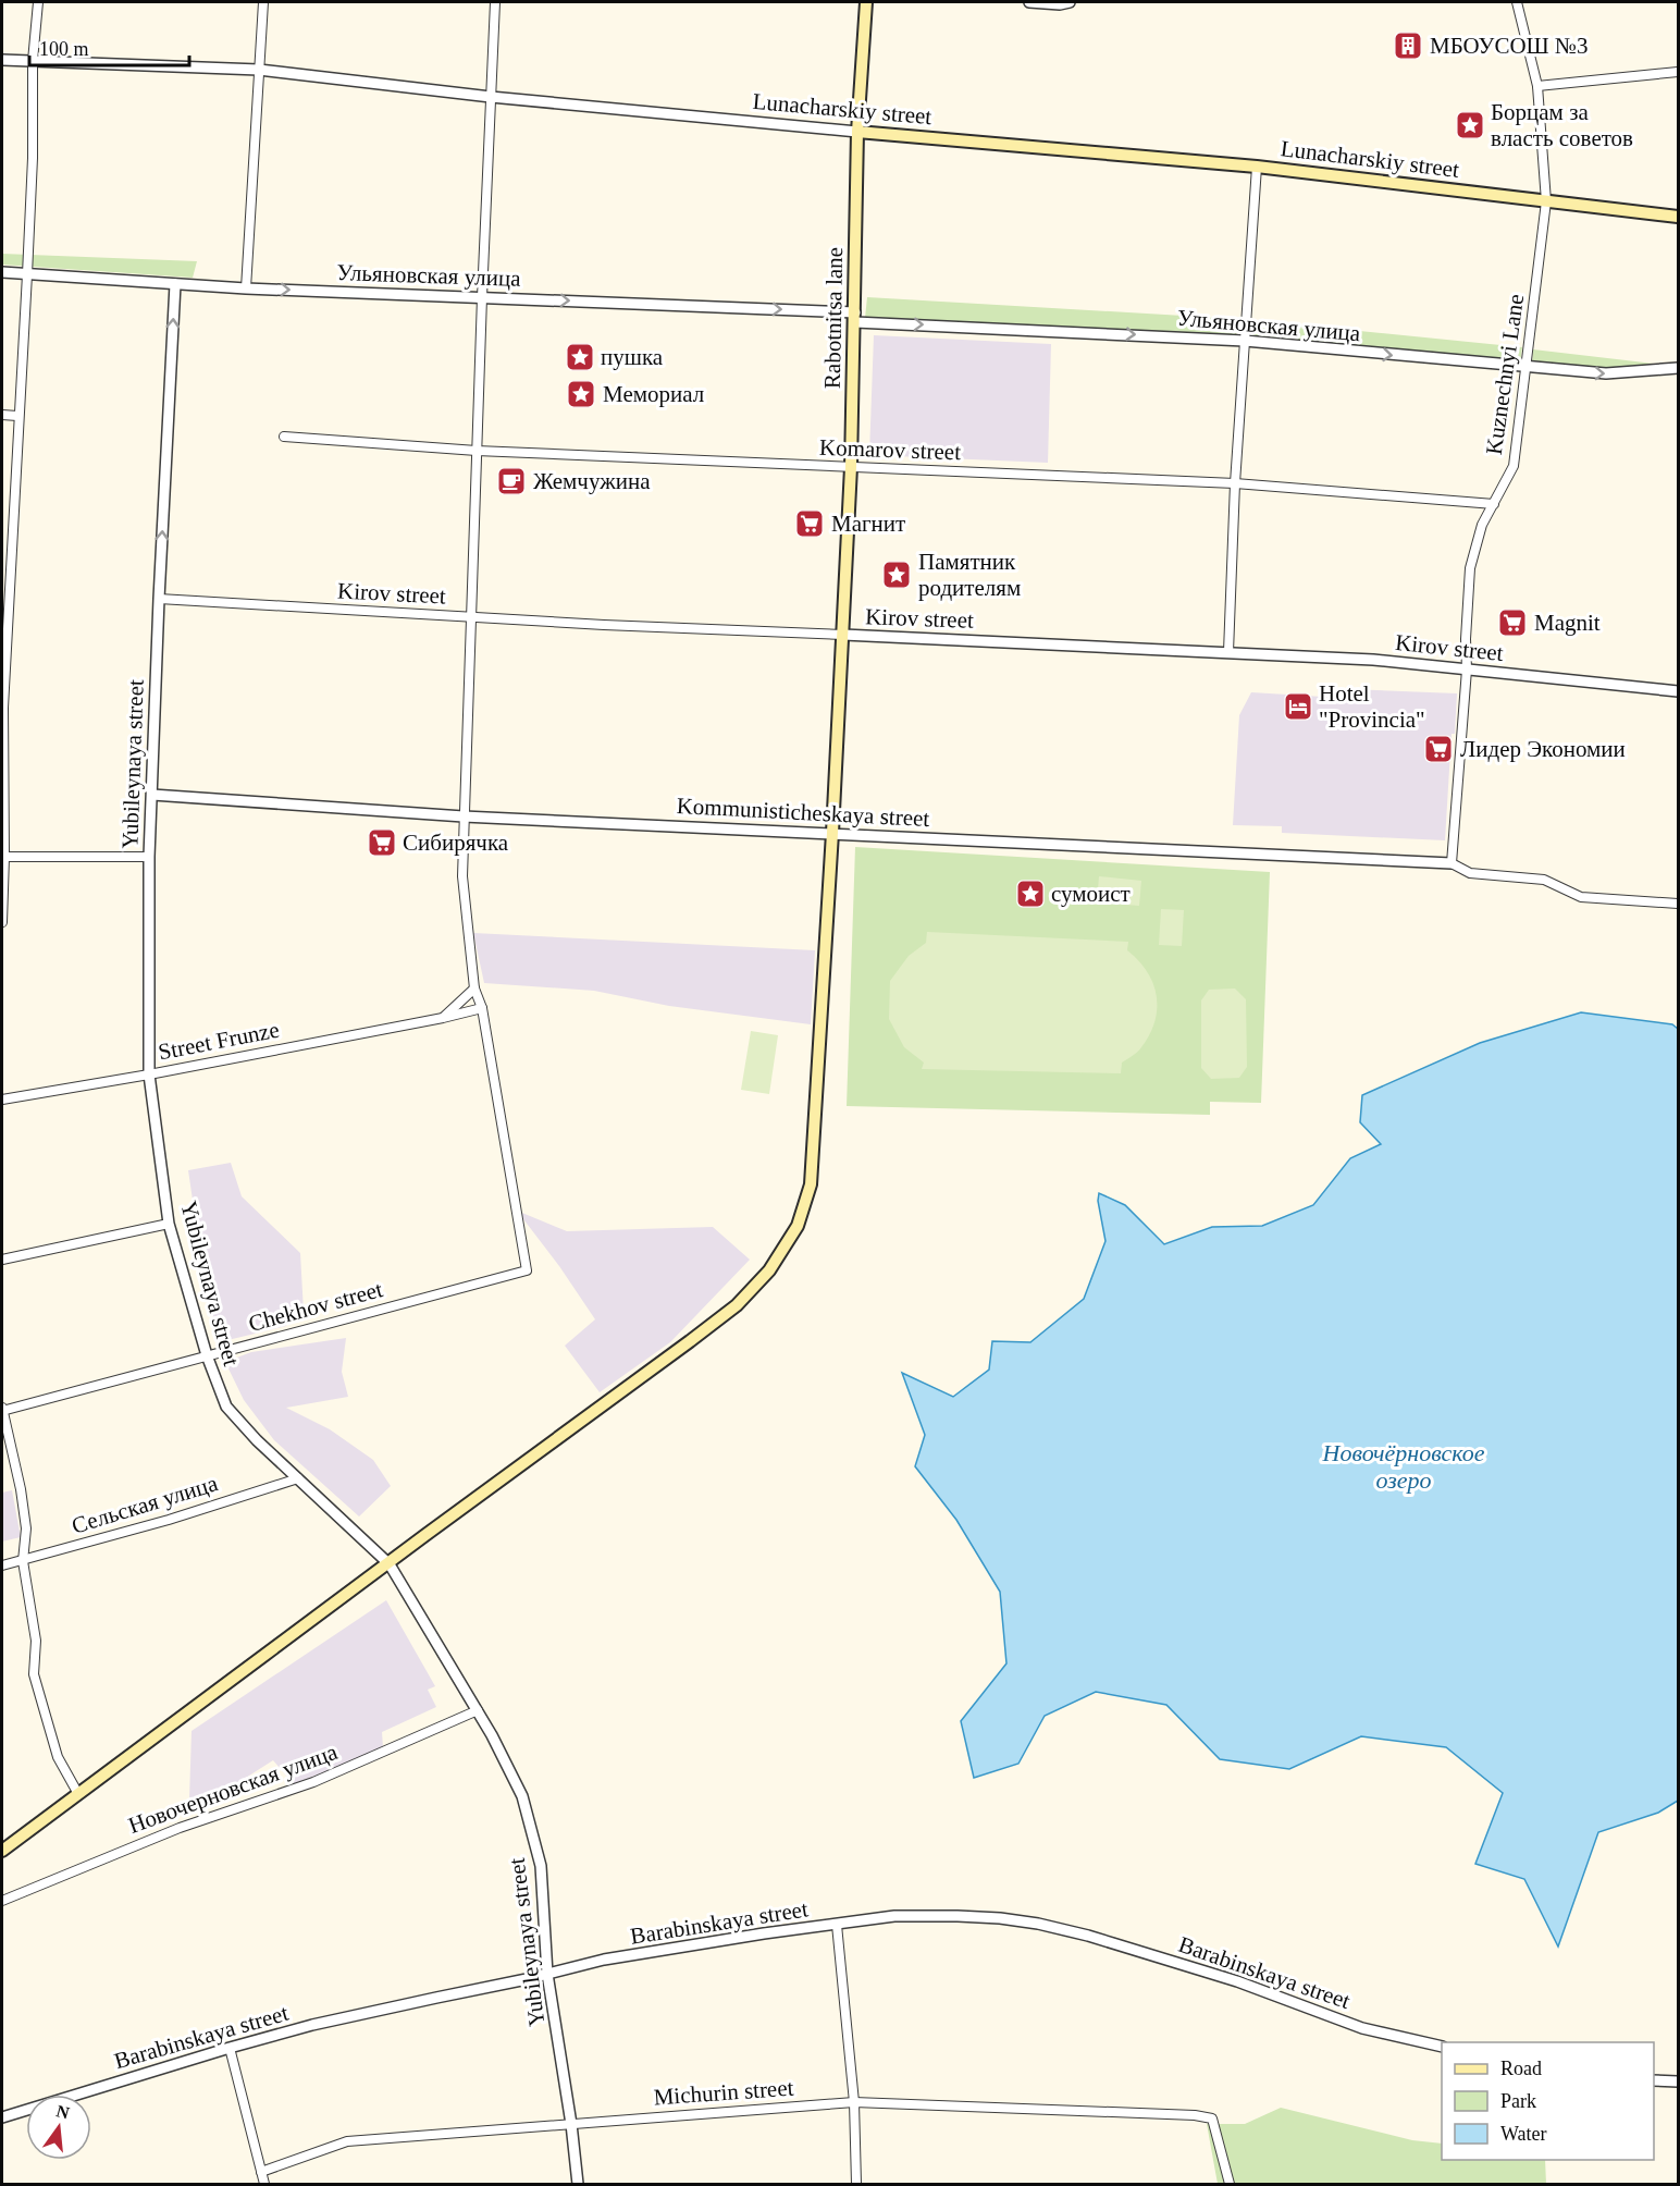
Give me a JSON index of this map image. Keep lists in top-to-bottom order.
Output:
{
  "streets": {
    "main road": ["Lunacharskiy street", "Rabotnitsa lane"],
    "street": [
      "Ульяновская улица",
      "Kuznechnyi Lane",
      "Komarov street",
      "Kirov street",
      "Yubileynaya street",
      "Kommunisticheskaya street",
      "Street Frunze",
      "Chekhov street",
      "Сельская улица",
      "Новочерновская улица",
      "Barabinskaya street",
      "Michurin street"
    ]
  },
  "crossings": [
    ["Lunacharskiy street", "Rabotnitsa lane"],
    ["Lunacharskiy street", "Kuznechnyi Lane"],
    ["Ульяновская улица", "Rabotnitsa lane"],
    ["Ульяновская улица", "Kuznechnyi Lane"],
    ["Ульяновская улица", "Yubileynaya street"],
    ["Rabotnitsa lane", "Komarov street"],
    ["Rabotnitsa lane", "Kirov street"],
    ["Rabotnitsa lane", "Yubileynaya street"],
    ["Rabotnitsa lane", "Kommunisticheskaya street"],
    ["Kuznechnyi Lane", "Komarov street"],
    ["Kuznechnyi Lane", "Kirov street"],
    ["Kuznechnyi Lane", "Kommunisticheskaya street"],
    ["Kirov street", "Yubileynaya street"],
    ["Yubileynaya street", "Kommunisticheskaya street"],
    ["Yubileynaya street", "Street Frunze"],
    ["Yubileynaya street", "Chekhov street"],
    ["Yubileynaya street", "Сельская улица"],
    ["Yubileynaya street", "Новочерновская улица"],
    ["Yubileynaya street", "Barabinskaya street"],
    ["Yubileynaya street", "Michurin street"],
    ["Street Frunze", "Chekhov street"]
  ],
  "one_way": ["Ульяновская улица"],
  "water": ["Новочёрновское озеро"],
  "places": {
    "building": ["МБОУСОШ №3"],
    "place": [
      "Борцам за власть советов",
      "пушка",
      "Мемориал",
      "Памятник родителям",
      "сумоист"
    ],
    "cafe": ["Жемчужина"],
    "supermarket": [
      "Магнит",
      "Magnit",
      "Лидер Экономии",
      "Сибирячка"
    ],
    "hotel": ["Hotel \"Provincia\""]
  },
  "legend": ["Road", "Park", "Water"],
  "scale_bar": "100 m",
  "north": "top"
}
